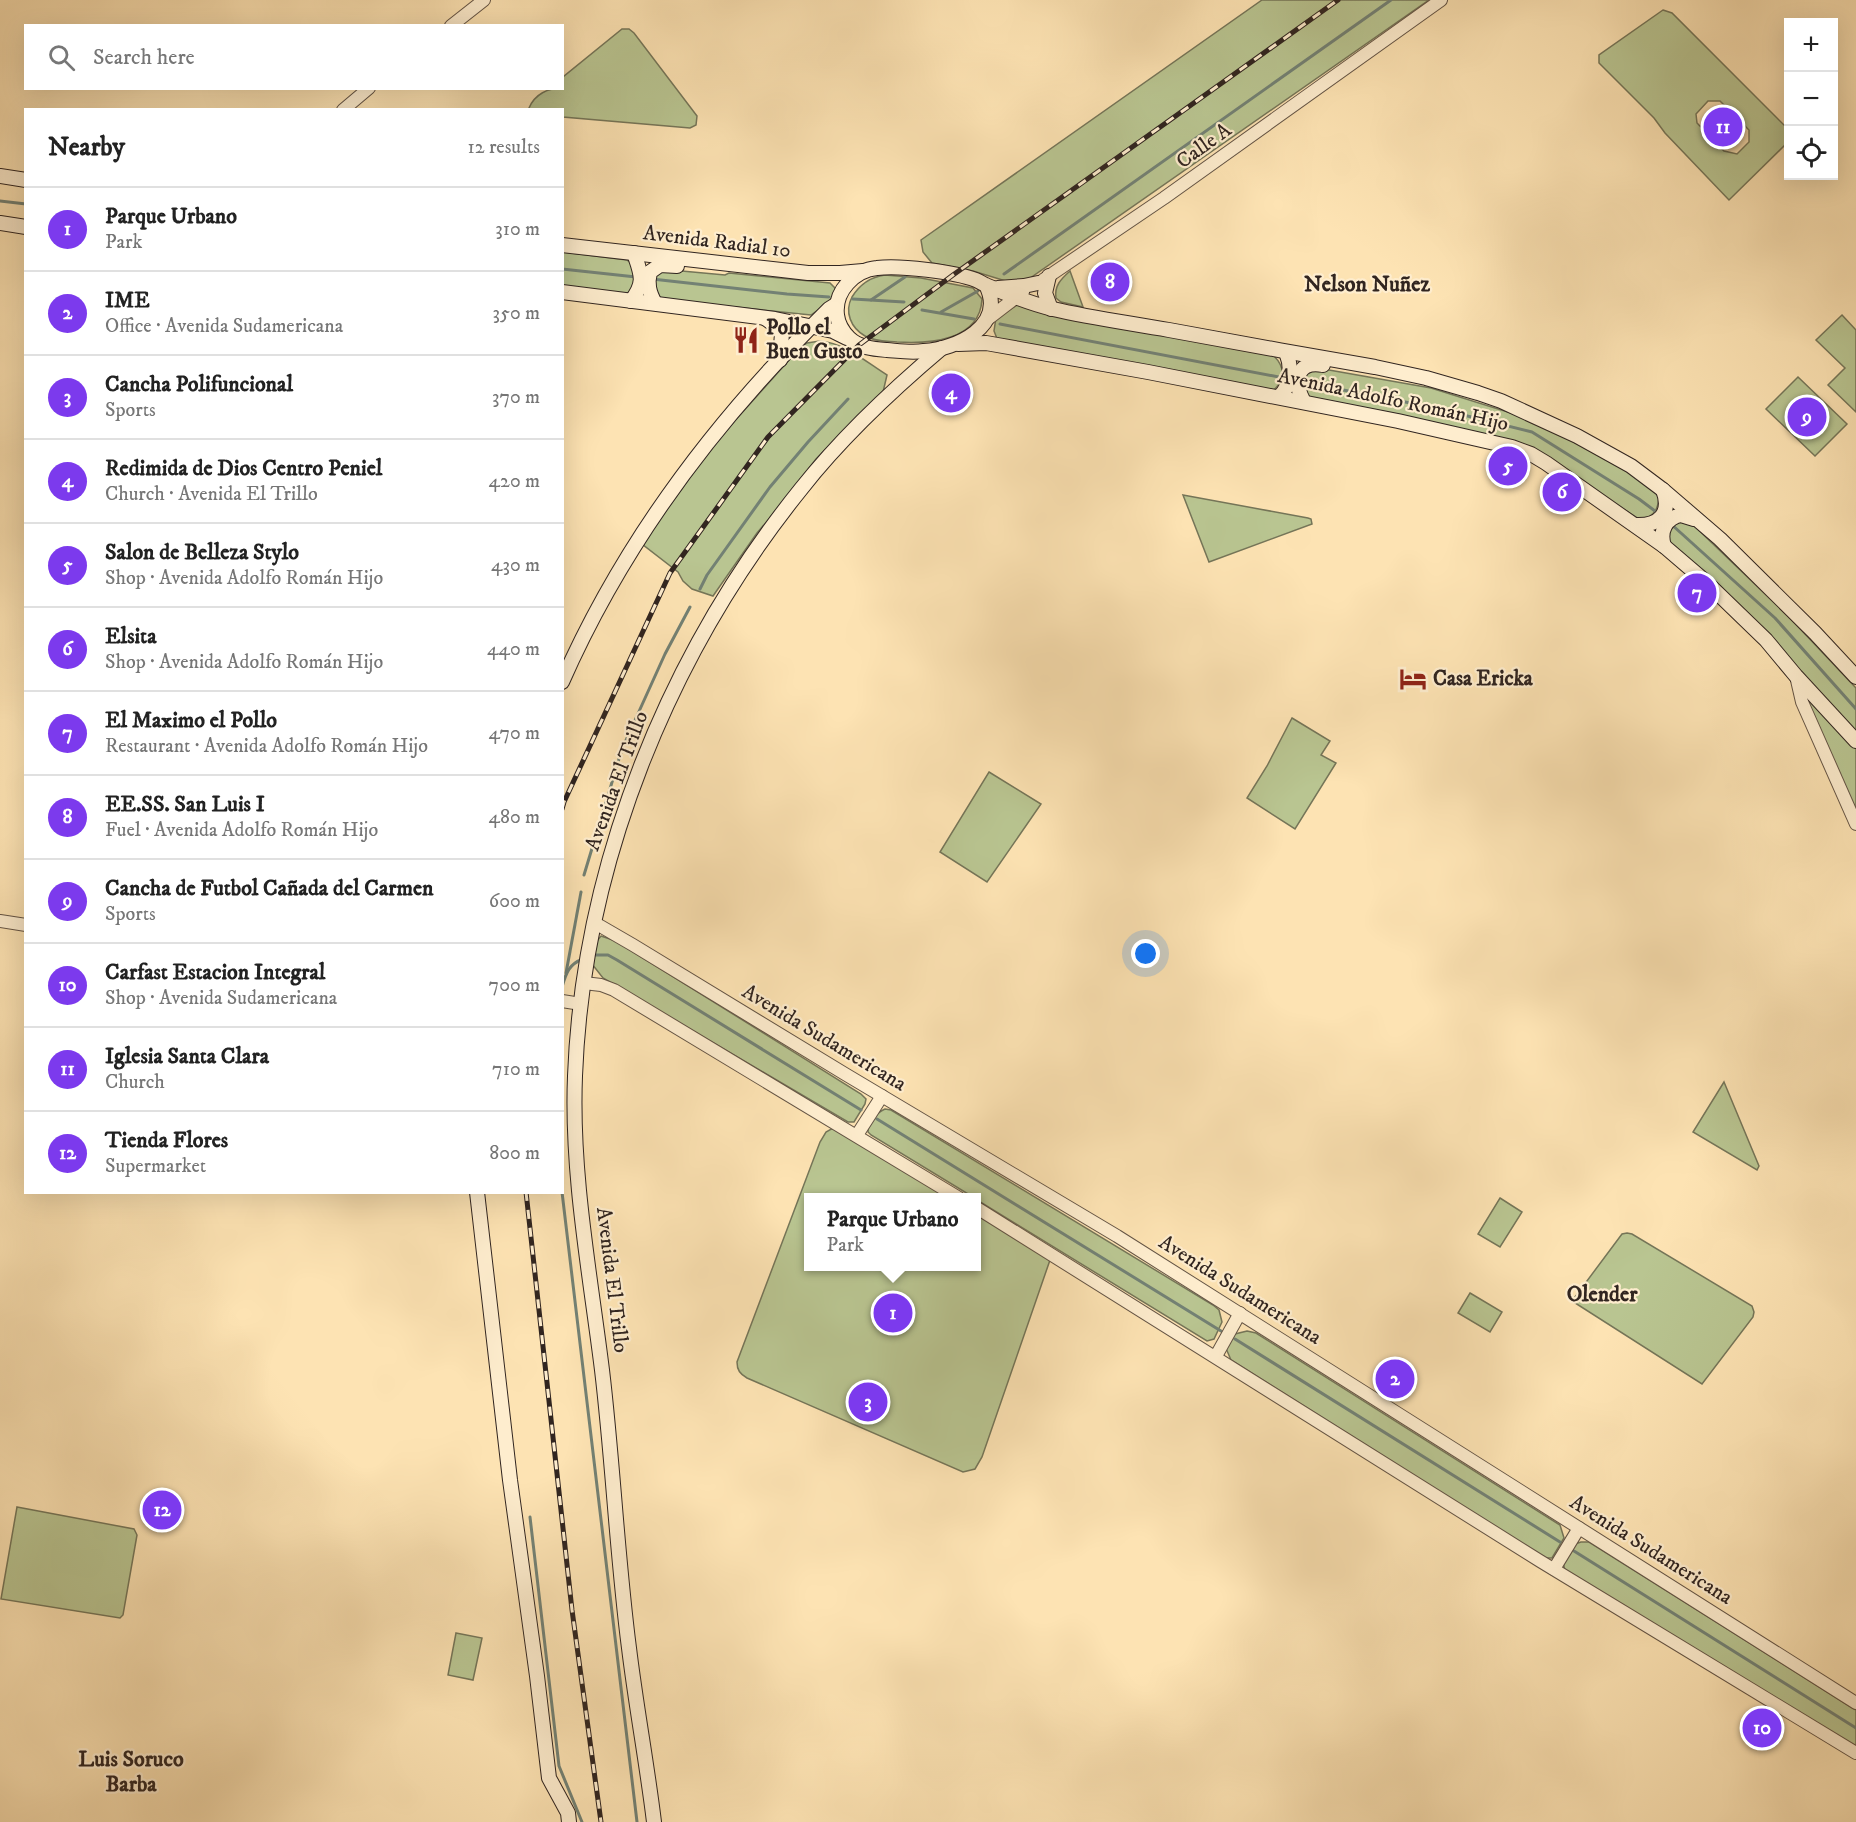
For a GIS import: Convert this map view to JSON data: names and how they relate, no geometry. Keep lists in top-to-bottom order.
{
  "streets": {
    "main road": ["Avenida Radial 10", "Avenida Adolfo Román Hijo", "Avenida El Trillo"],
    "street": ["Calle A", "Avenida Sudamericana"]
  },
  "crossings": [
    ["Calle A", "Avenida Adolfo Román Hijo"],
    ["Avenida Radial 10", "Avenida Adolfo Román Hijo"],
    ["Avenida El Trillo", "Avenida Sudamericana"]
  ],
  "districts": ["Nelson Nuñez", "Olender", "Luis Soruco Barba"],
  "places": {
    "restaurant": ["Pollo el Buen Gusto"],
    "hotel": ["Casa Ericka"]
  },
  "page": {
    "map_buttons": ["+", "−"],
    "search": "Search here",
    "pins": [
      "11",
      "8",
      "4",
      "9",
      "5",
      "6",
      "7",
      "1",
      "2",
      "3",
      "12",
      "10"
    ],
    "heading": ["Nearby", "12 results"],
    "list": [
      {
        "mark": "1",
        "name": "Parque Urbano",
        "note": "Park",
        "value": "310 m"
      },
      {
        "mark": "2",
        "name": "IME",
        "note": "Office · Avenida Sudamericana",
        "value": "350 m"
      },
      {
        "mark": "3",
        "name": "Cancha Polifuncional",
        "note": "Sports",
        "value": "370 m"
      },
      {
        "mark": "4",
        "name": "Redimida de Dios Centro Peniel",
        "note": "Church · Avenida El Trillo",
        "value": "420 m"
      },
      {
        "mark": "5",
        "name": "Salon de Belleza Stylo",
        "note": "Shop · Avenida Adolfo Román Hijo",
        "value": "430 m"
      },
      {
        "mark": "6",
        "name": "Elsita",
        "note": "Shop · Avenida Adolfo Román Hijo",
        "value": "440 m"
      },
      {
        "mark": "7",
        "name": "El Maximo el Pollo",
        "note": "Restaurant · Avenida Adolfo Román Hijo",
        "value": "470 m"
      },
      {
        "mark": "8",
        "name": "EE.SS. San Luis I",
        "note": "Fuel · Avenida Adolfo Román Hijo",
        "value": "480 m"
      },
      {
        "mark": "9",
        "name": "Cancha de Futbol Cañada del Carmen",
        "note": "Sports",
        "value": "600 m"
      },
      {
        "mark": "10",
        "name": "Carfast Estacion Integral",
        "note": "Shop · Avenida Sudamericana",
        "value": "700 m"
      },
      {
        "mark": "11",
        "name": "Iglesia Santa Clara",
        "note": "Church",
        "value": "710 m"
      },
      {
        "mark": "12",
        "name": "Tienda Flores",
        "note": "Supermarket",
        "value": "800 m"
      }
    ],
    "popup": ["Parque Urbano", "Park"]
  }
}
